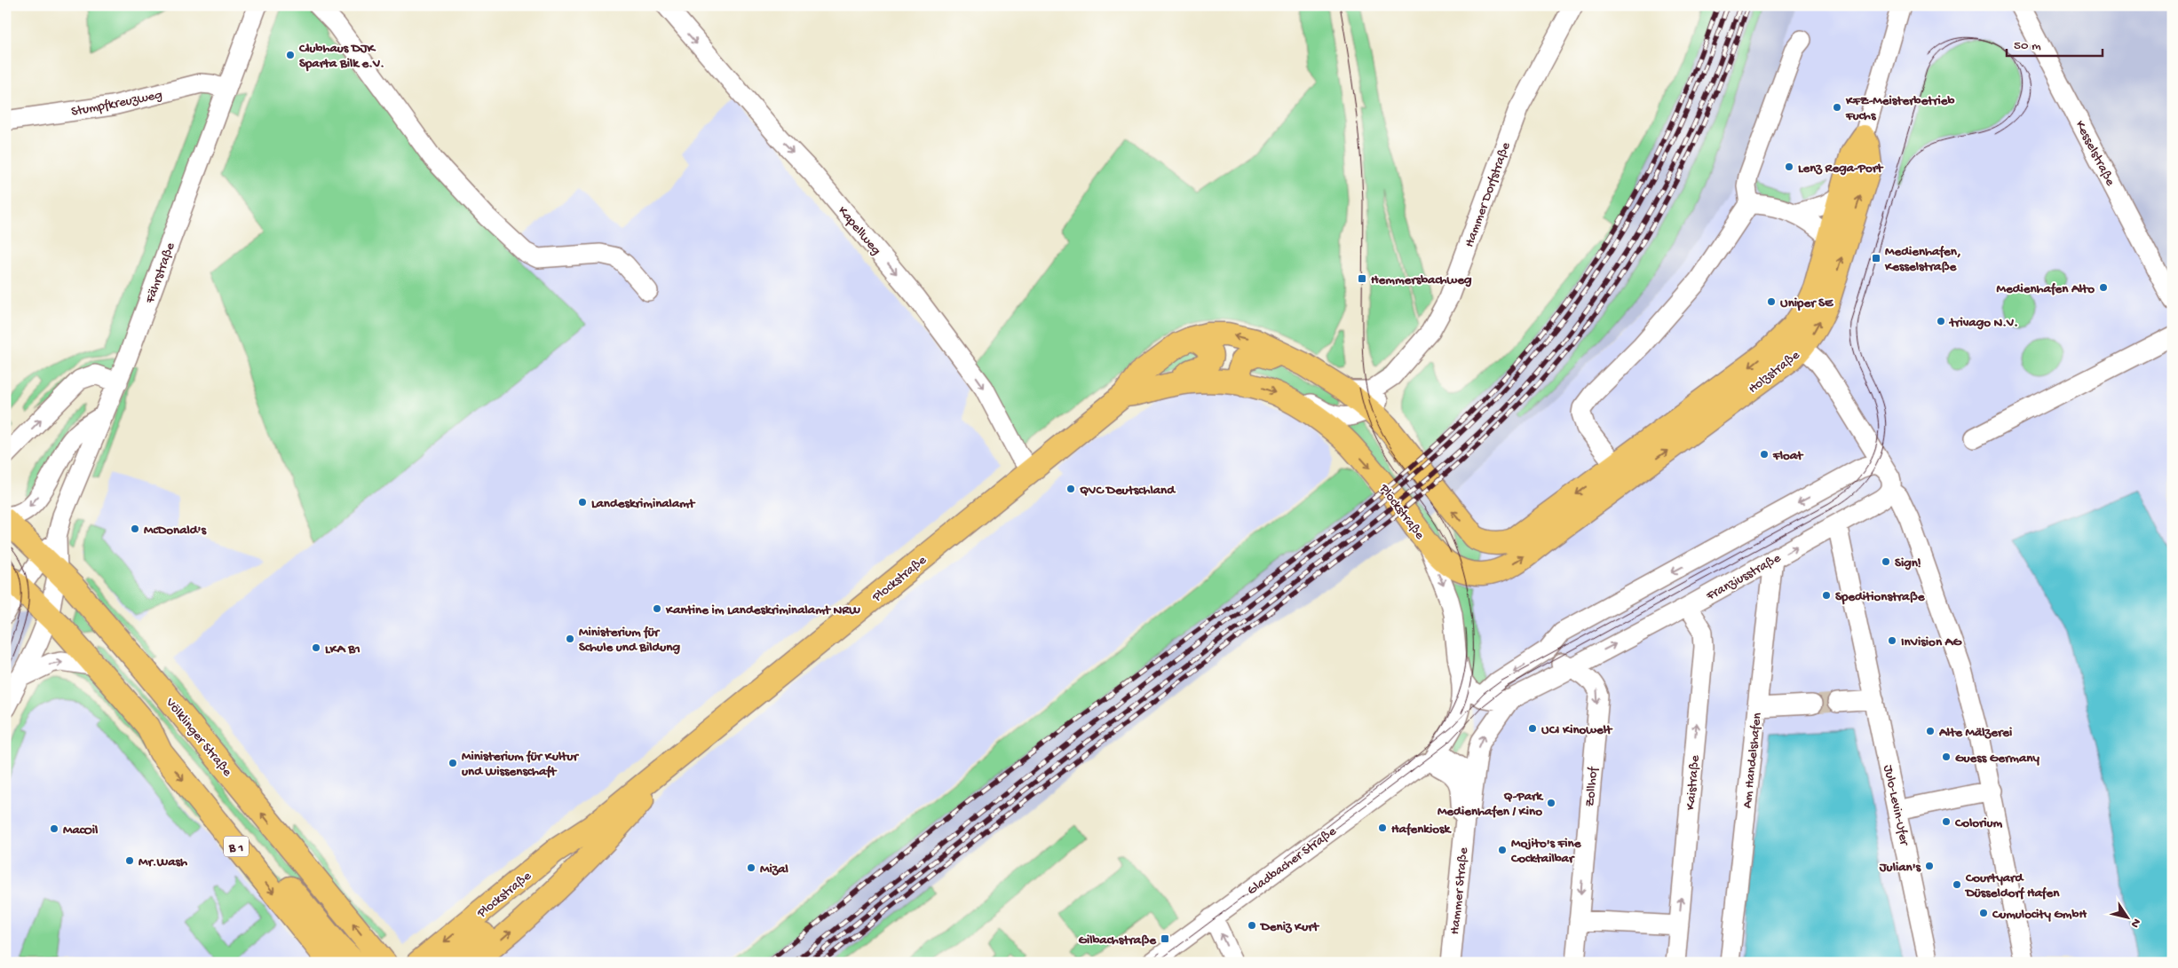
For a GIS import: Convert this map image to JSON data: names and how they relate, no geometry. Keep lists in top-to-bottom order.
{
  "streets": {
    "main road": [
      "Holzstraße",
      "Plockstraße",
      "Völklinger Straße",
      "B 1"
    ],
    "street": [
      "Stumpfkreuzweg",
      "Kesselstraße",
      "Hammer Dorfstraße",
      "Kapellweg",
      "Fährstraße",
      "Franziusstraße",
      "Am Handelshafen",
      "Kaistraße",
      "Zollhof",
      "Julo-Levin-Ufer",
      "Gladbacher Straße",
      "Hammer Straße"
    ]
  },
  "crossings": [
    ["Stumpfkreuzweg", "Fährstraße"],
    ["Hammer Dorfstraße", "Plockstraße"],
    ["Kapellweg", "Plockstraße"],
    ["Fährstraße", "Völklinger Straße"],
    ["Fährstraße", "B 1"],
    ["Holzstraße", "Plockstraße"],
    ["Franziusstraße", "Am Handelshafen"],
    ["Franziusstraße", "Kaistraße"],
    ["Franziusstraße", "Zollhof"],
    ["Franziusstraße", "Julo-Levin-Ufer"],
    ["Franziusstraße", "Hammer Straße"],
    ["Gladbacher Straße", "Hammer Straße"]
  ],
  "one_way": ["Kapellweg", "Kaistraße", "Zollhof"],
  "places": {
    "other": [
      "Clubhaus DJK Sparta Bilk e.V.",
      "KFZ-Meisterbetrieb Fuchs",
      "Lenz Rega-Port",
      "Medienhafen Alto",
      "Uniper SE",
      "trivago N.V.",
      "Float",
      "QVC Deutschland",
      "Landeskriminalamt",
      "McDonald's",
      "Sign!",
      "Speditionstraße",
      "Kantine im Landeskriminalamt NRW",
      "Ministerium für Schule und Bildung",
      "InVision AG",
      "LKA B1",
      "UCI Kinowelt",
      "Alte Mälzerei",
      "Guess Germany",
      "Ministerium für Kultur und Wissenschaft",
      "Q-Park Medienhafen / Kino",
      "Colorium",
      "Hafenkiosk",
      "MacOil",
      "Mojito's Fine Cocktailbar",
      "Mr.Wash",
      "Julian's",
      "Mizal",
      "Courtyard Düsseldorf Hafen",
      "Cumulocity GmbH",
      "Deniz Kurt"
    ],
    "transit": ["Medienhafen, Kesselstraße", "Hemmersbachweg", "Gilbachstraße"]
  },
  "scale_bar": "50 m",
  "north": "bottom right"
}
